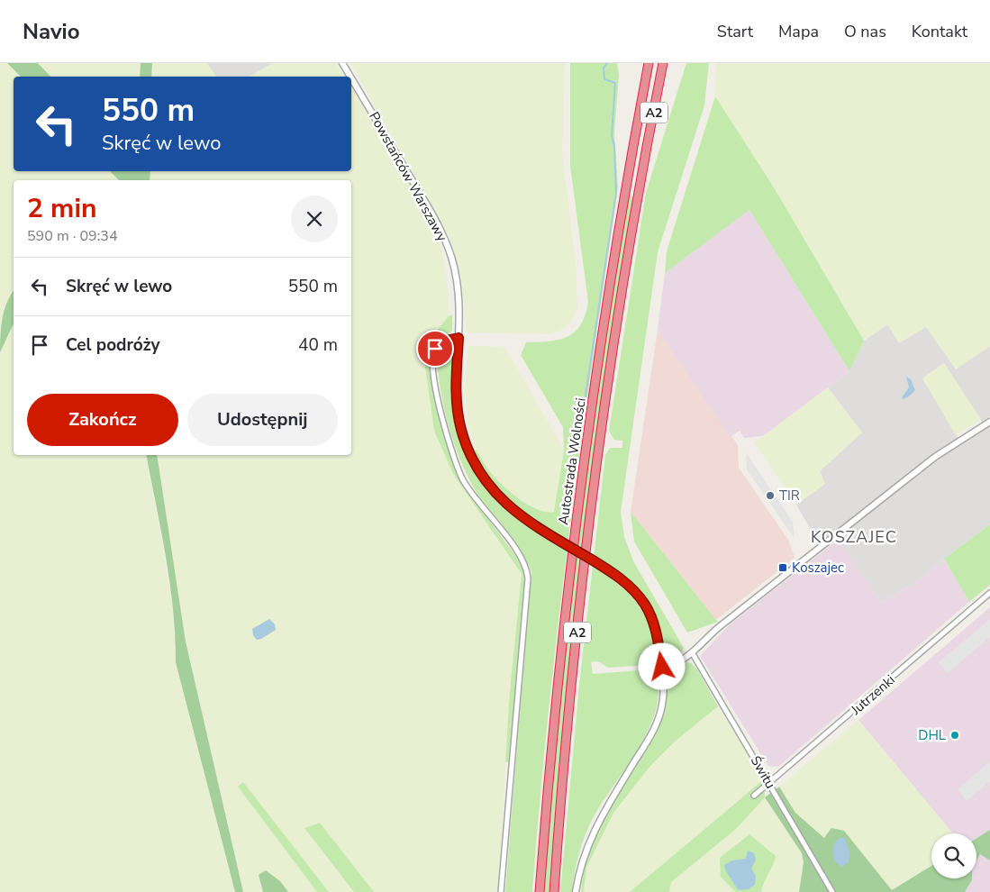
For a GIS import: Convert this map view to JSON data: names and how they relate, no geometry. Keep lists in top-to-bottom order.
{
  "streets": {
    "highway": ["A2", "Autostrada Wolności"],
    "street": ["Powstańców Warszawy", "Jutrzenki", "Świtu"]
  },
  "crossings": [
    ["Jutrzenki", "Świtu"]
  ],
  "districts": ["KOSZAJEC"],
  "places": {
    "other": ["TIR", "DHL"],
    "transit": ["Koszajec"]
  },
  "page": {
    "header": "Navio",
    "nav": [
      "Start",
      "Mapa",
      "O nas",
      "Kontakt"
    ],
    "turn": ["550 m", "Skręć w lewo"],
    "heading": ["2 min", "590 m · 09:34"],
    "list": [
      {
        "name": "Skręć w lewo",
        "value": "550 m"
      },
      {
        "name": "Cel podróży",
        "value": "40 m"
      }
    ],
    "buttons": ["Zakończ", "Udostępnij"]
  }
}
